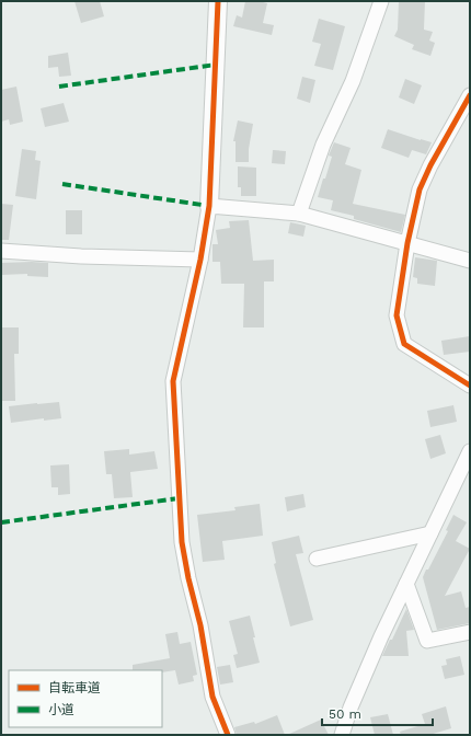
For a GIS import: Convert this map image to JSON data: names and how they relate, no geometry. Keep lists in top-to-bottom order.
{
  "legend": ["自転車道", "小道"],
  "scale_bar": "50 m"
}
